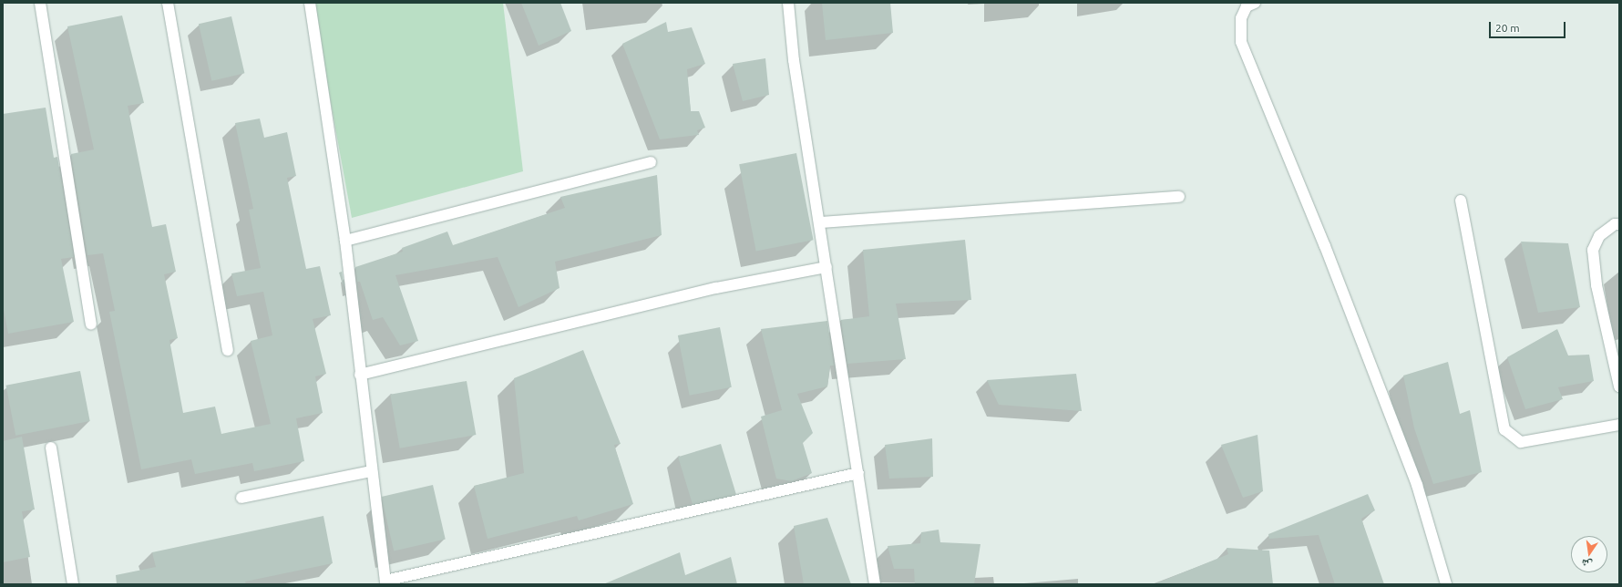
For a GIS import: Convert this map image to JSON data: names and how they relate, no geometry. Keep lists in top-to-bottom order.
{
  "scale_bar": "20 m",
  "north": "bottom"
}
